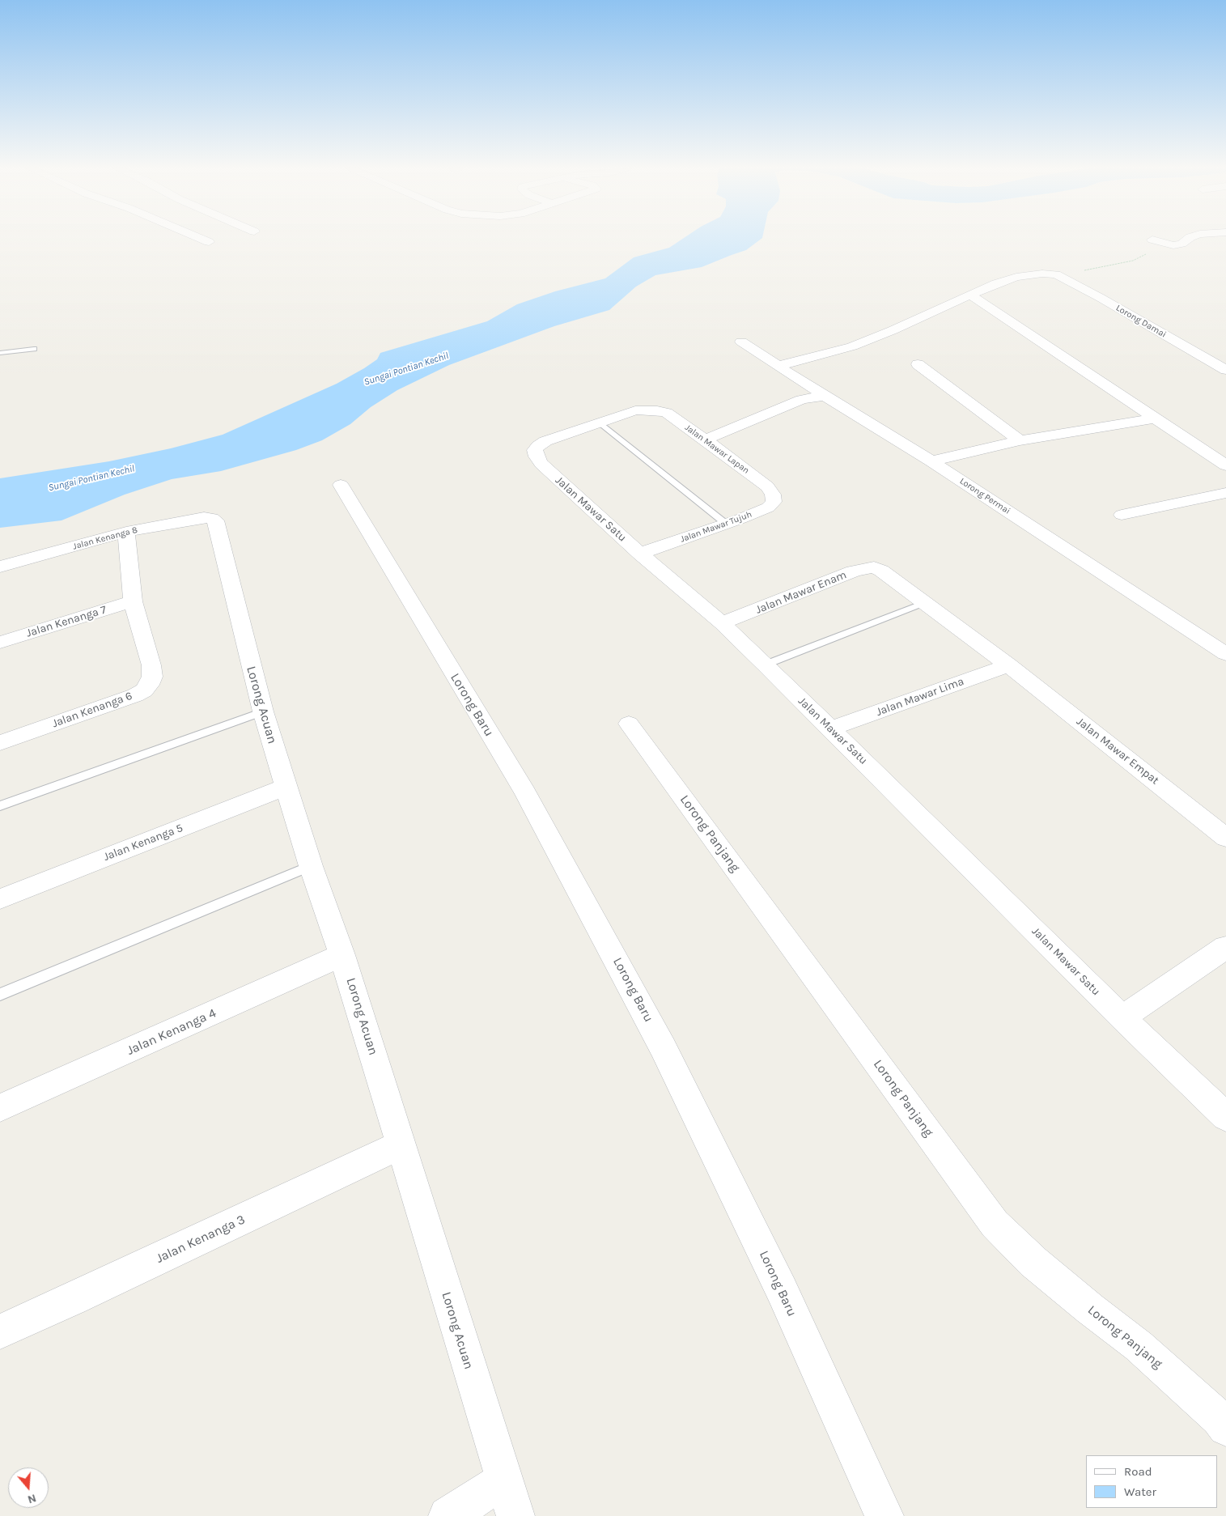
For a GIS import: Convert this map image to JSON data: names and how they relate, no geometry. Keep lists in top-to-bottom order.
{
  "streets": {
    "street": [
      "Lorong Damai",
      "Jalan Mawar Lapan",
      "Lorong Permai",
      "Jalan Mawar Satu",
      "Jalan Mawar Tujuh",
      "Jalan Kenanga 8",
      "Jalan Mawar Enam",
      "Jalan Kenanga 7",
      "Jalan Mawar Lima",
      "Lorong Acuan",
      "Lorong Baru",
      "Jalan Kenanga 6",
      "Jalan Mawar Empat",
      "Lorong Panjang",
      "Jalan Kenanga 5",
      "Jalan Kenanga 4",
      "Jalan Kenanga 3"
    ]
  },
  "crossings": [
    ["Jalan Mawar Lapan", "Jalan Mawar Satu"],
    ["Jalan Mawar Lapan", "Jalan Mawar Tujuh"],
    ["Jalan Mawar Satu", "Jalan Mawar Tujuh"],
    ["Jalan Mawar Satu", "Jalan Mawar Enam"],
    ["Jalan Mawar Satu", "Jalan Mawar Lima"],
    ["Jalan Kenanga 8", "Lorong Acuan"],
    ["Jalan Kenanga 8", "Jalan Kenanga 6"],
    ["Jalan Mawar Enam", "Jalan Mawar Empat"],
    ["Jalan Kenanga 7", "Jalan Kenanga 6"],
    ["Jalan Mawar Lima", "Jalan Mawar Empat"],
    ["Lorong Acuan", "Jalan Kenanga 5"],
    ["Lorong Acuan", "Jalan Kenanga 4"],
    ["Lorong Acuan", "Jalan Kenanga 3"]
  ],
  "water": ["Sungai Pontian Kechil"],
  "legend": ["Road", "Water"],
  "north": "bottom"
}
